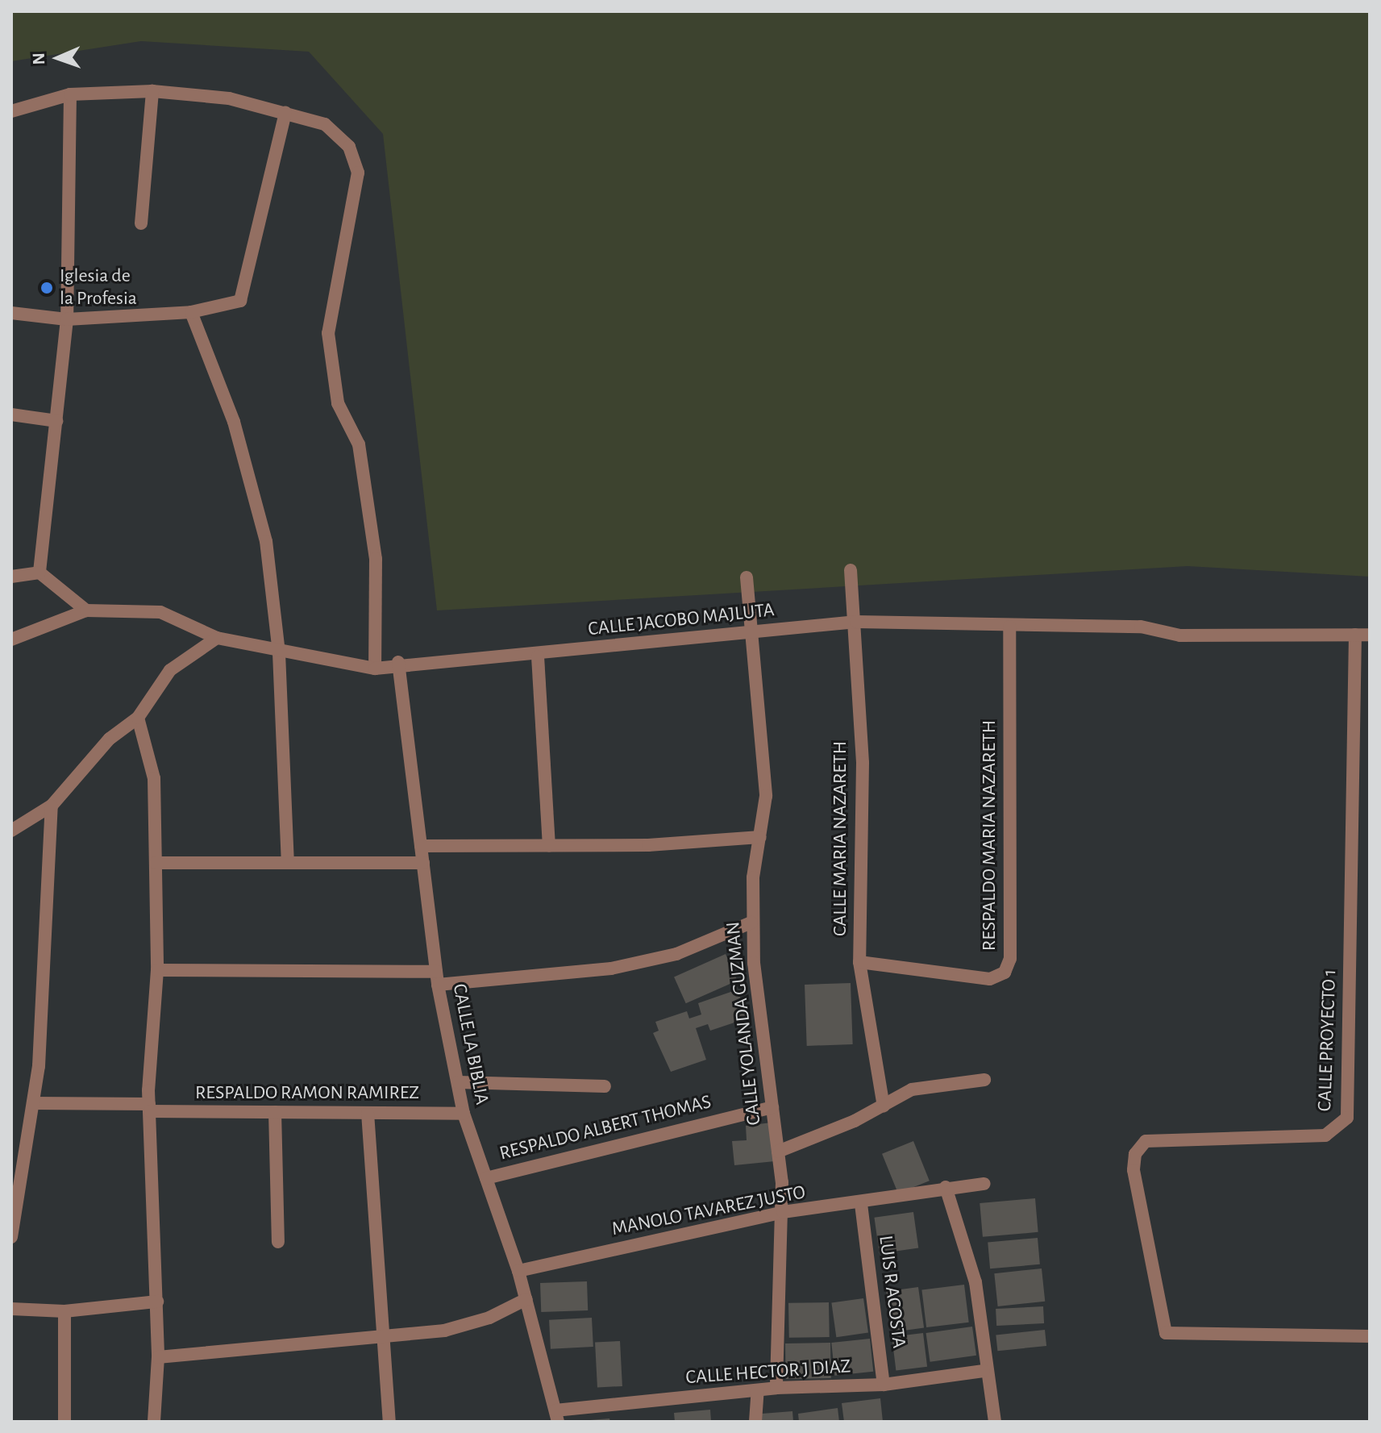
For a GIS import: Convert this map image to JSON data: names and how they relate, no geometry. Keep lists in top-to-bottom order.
{
  "streets": {
    "street": [
      "CALLE JACOBO MAJLUTA",
      "RESPALDO MARIA NAZARETH",
      "CALLE MARIA NAZARETH",
      "CALLE YOLANDA GUZMAN",
      "CALLE PROYECTO 1",
      "CALLE LA BIBLIA",
      "RESPALDO RAMON RAMIREZ",
      "RESPALDO ALBERT THOMAS",
      "MANOLO TAVAREZ JUSTO",
      "LUIS R ACOSTA",
      "CALLE HECTOR J DIAZ"
    ]
  },
  "crossings": [
    ["CALLE JACOBO MAJLUTA", "RESPALDO MARIA NAZARETH"],
    ["CALLE JACOBO MAJLUTA", "CALLE MARIA NAZARETH"],
    ["CALLE JACOBO MAJLUTA", "CALLE YOLANDA GUZMAN"],
    ["CALLE JACOBO MAJLUTA", "CALLE PROYECTO 1"],
    ["CALLE JACOBO MAJLUTA", "CALLE LA BIBLIA"],
    ["RESPALDO MARIA NAZARETH", "CALLE MARIA NAZARETH"],
    ["CALLE YOLANDA GUZMAN", "RESPALDO ALBERT THOMAS"],
    ["CALLE YOLANDA GUZMAN", "MANOLO TAVAREZ JUSTO"],
    ["CALLE YOLANDA GUZMAN", "CALLE HECTOR J DIAZ"],
    ["CALLE LA BIBLIA", "RESPALDO RAMON RAMIREZ"],
    ["CALLE LA BIBLIA", "RESPALDO ALBERT THOMAS"],
    ["CALLE LA BIBLIA", "MANOLO TAVAREZ JUSTO"],
    ["CALLE LA BIBLIA", "CALLE HECTOR J DIAZ"],
    ["MANOLO TAVAREZ JUSTO", "LUIS R ACOSTA"],
    ["LUIS R ACOSTA", "CALLE HECTOR J DIAZ"]
  ],
  "places": ["Iglesia de la Profesia"],
  "north": "left"
}
